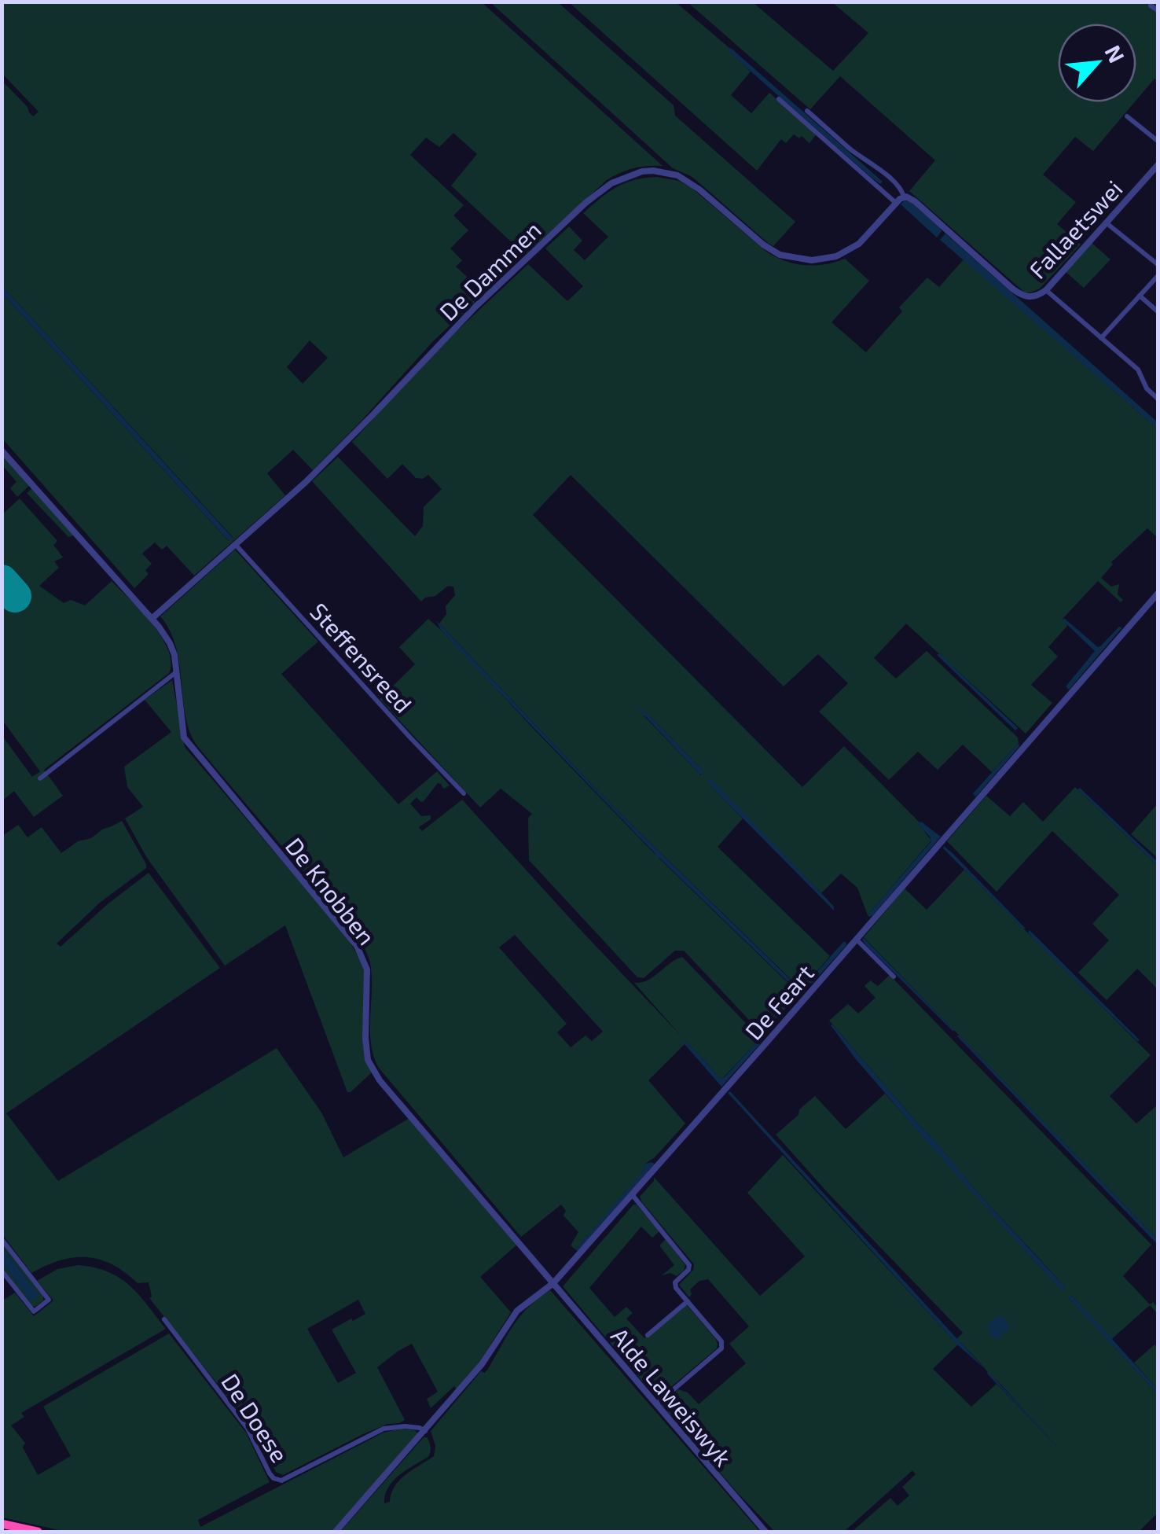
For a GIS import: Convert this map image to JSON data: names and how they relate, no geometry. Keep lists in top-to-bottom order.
{
  "streets": {
    "street": [
      "Fallaetswei",
      "De Dammen",
      "Steffensreed",
      "De Knobben",
      "De Feart",
      "Alde Laweiswyk",
      "De Doese"
    ]
  },
  "crossings": [
    ["De Dammen", "Steffensreed"],
    ["De Dammen", "De Knobben"],
    ["De Knobben", "De Feart"],
    ["De Knobben", "Alde Laweiswyk"],
    ["De Feart", "Alde Laweiswyk"],
    ["De Feart", "De Doese"]
  ],
  "north": "top right"
}
